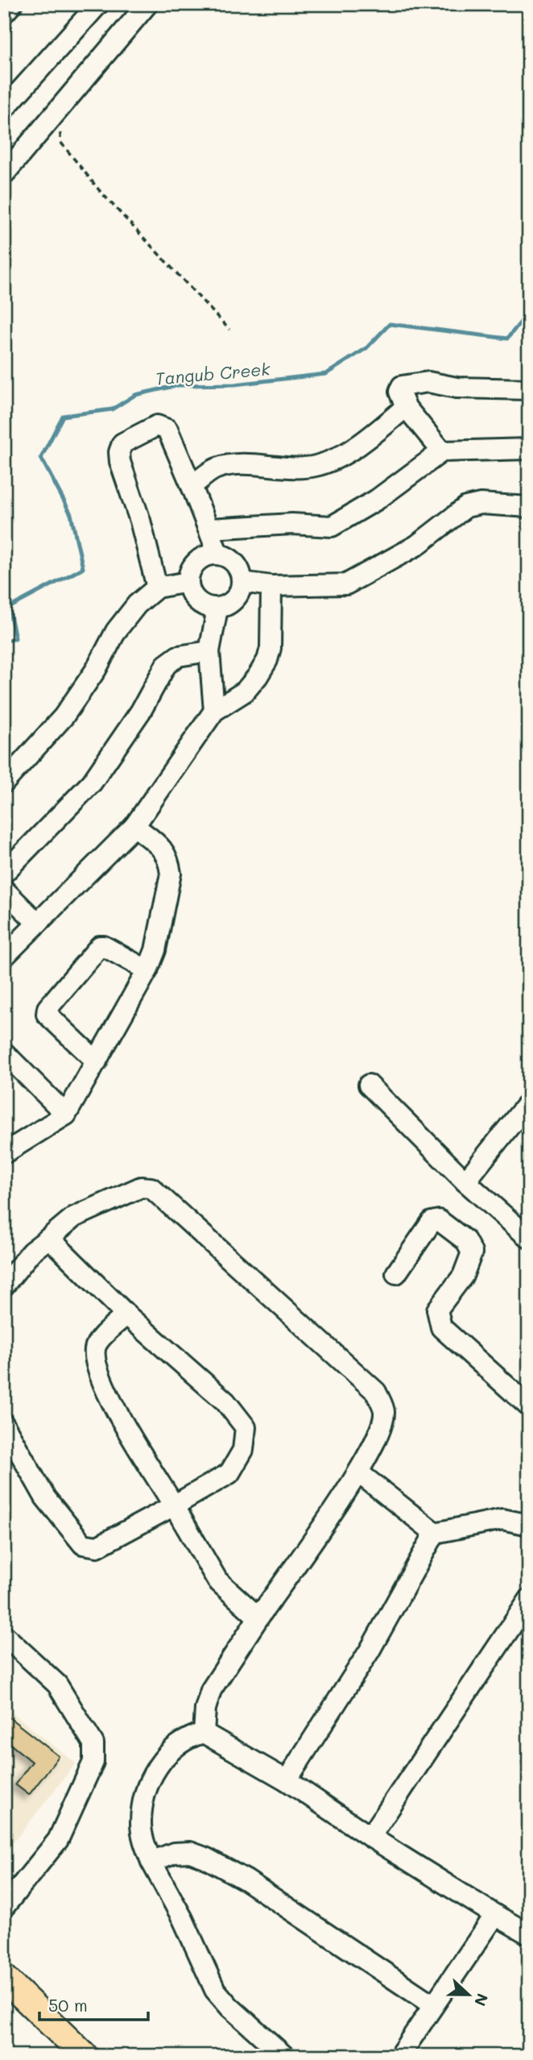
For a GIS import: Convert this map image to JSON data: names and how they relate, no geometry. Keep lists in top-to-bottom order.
{
  "water": ["Tangub Creek"],
  "scale_bar": "50 m",
  "north": "right"
}
